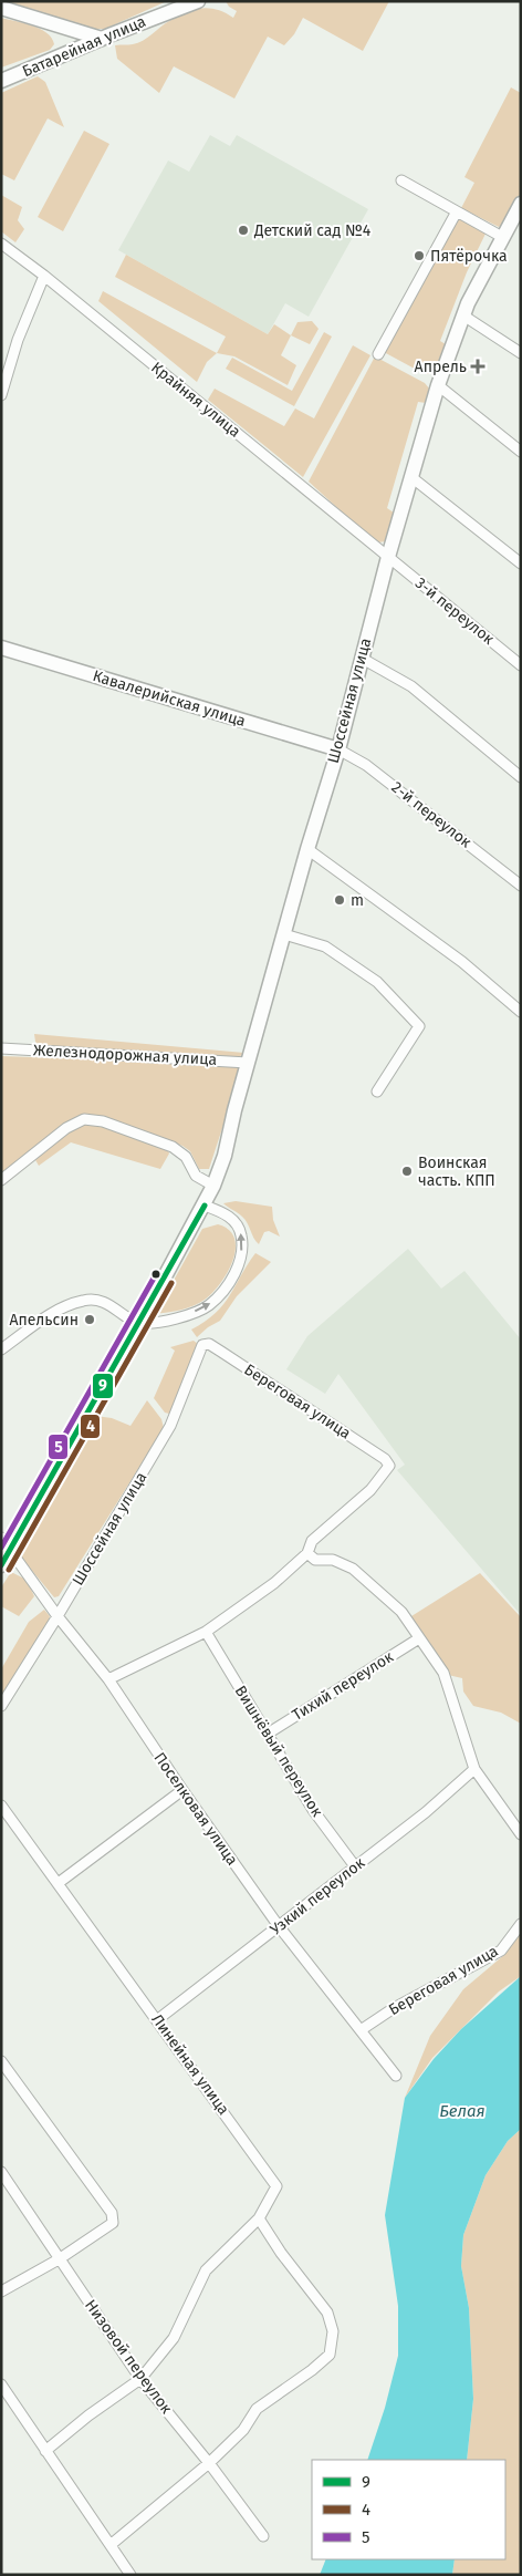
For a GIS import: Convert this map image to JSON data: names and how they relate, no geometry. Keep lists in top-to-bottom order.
{
  "streets": {
    "main road": ["Батарейная улица", "Кавалерийская улица", "Шоссейная улица"],
    "street": [
      "Крайняя улица",
      "3-й переулок",
      "2-й переулок",
      "Железнодорожная улица",
      "Береговая улица",
      "Тихий переулок",
      "Вишнёвый переулок",
      "Поселковая улица",
      "Узкий переулок",
      "Линейная улица",
      "Низовой переулок"
    ]
  },
  "crossings": [
    ["Крайняя улица", "3-й переулок"],
    ["Крайняя улица", "Шоссейная улица"],
    ["3-й переулок", "Шоссейная улица"],
    ["Кавалерийская улица", "Шоссейная улица"],
    ["Кавалерийская улица", "2-й переулок"],
    ["Шоссейная улица", "2-й переулок"],
    ["Шоссейная улица", "Железнодорожная улица"],
    ["Шоссейная улица", "Береговая улица"],
    ["Шоссейная улица", "Поселковая улица"],
    ["Береговая улица", "Поселковая улица"],
    ["Тихий переулок", "Вишнёвый переулок"],
    ["Вишнёвый переулок", "Узкий переулок"],
    ["Поселковая улица", "Узкий переулок"],
    ["Узкий переулок", "Линейная улица"]
  ],
  "water": ["Белая"],
  "places": {
    "other": [
      "Детский сад №4",
      "Пятёрочка",
      "m",
      "Воинская часть. КПП",
      "Апельсин"
    ],
    "health": ["Апрель"]
  },
  "lines": ["transit line 9", "transit line 5", "transit line 4"],
  "legend": ["9", "4", "5"]
}
